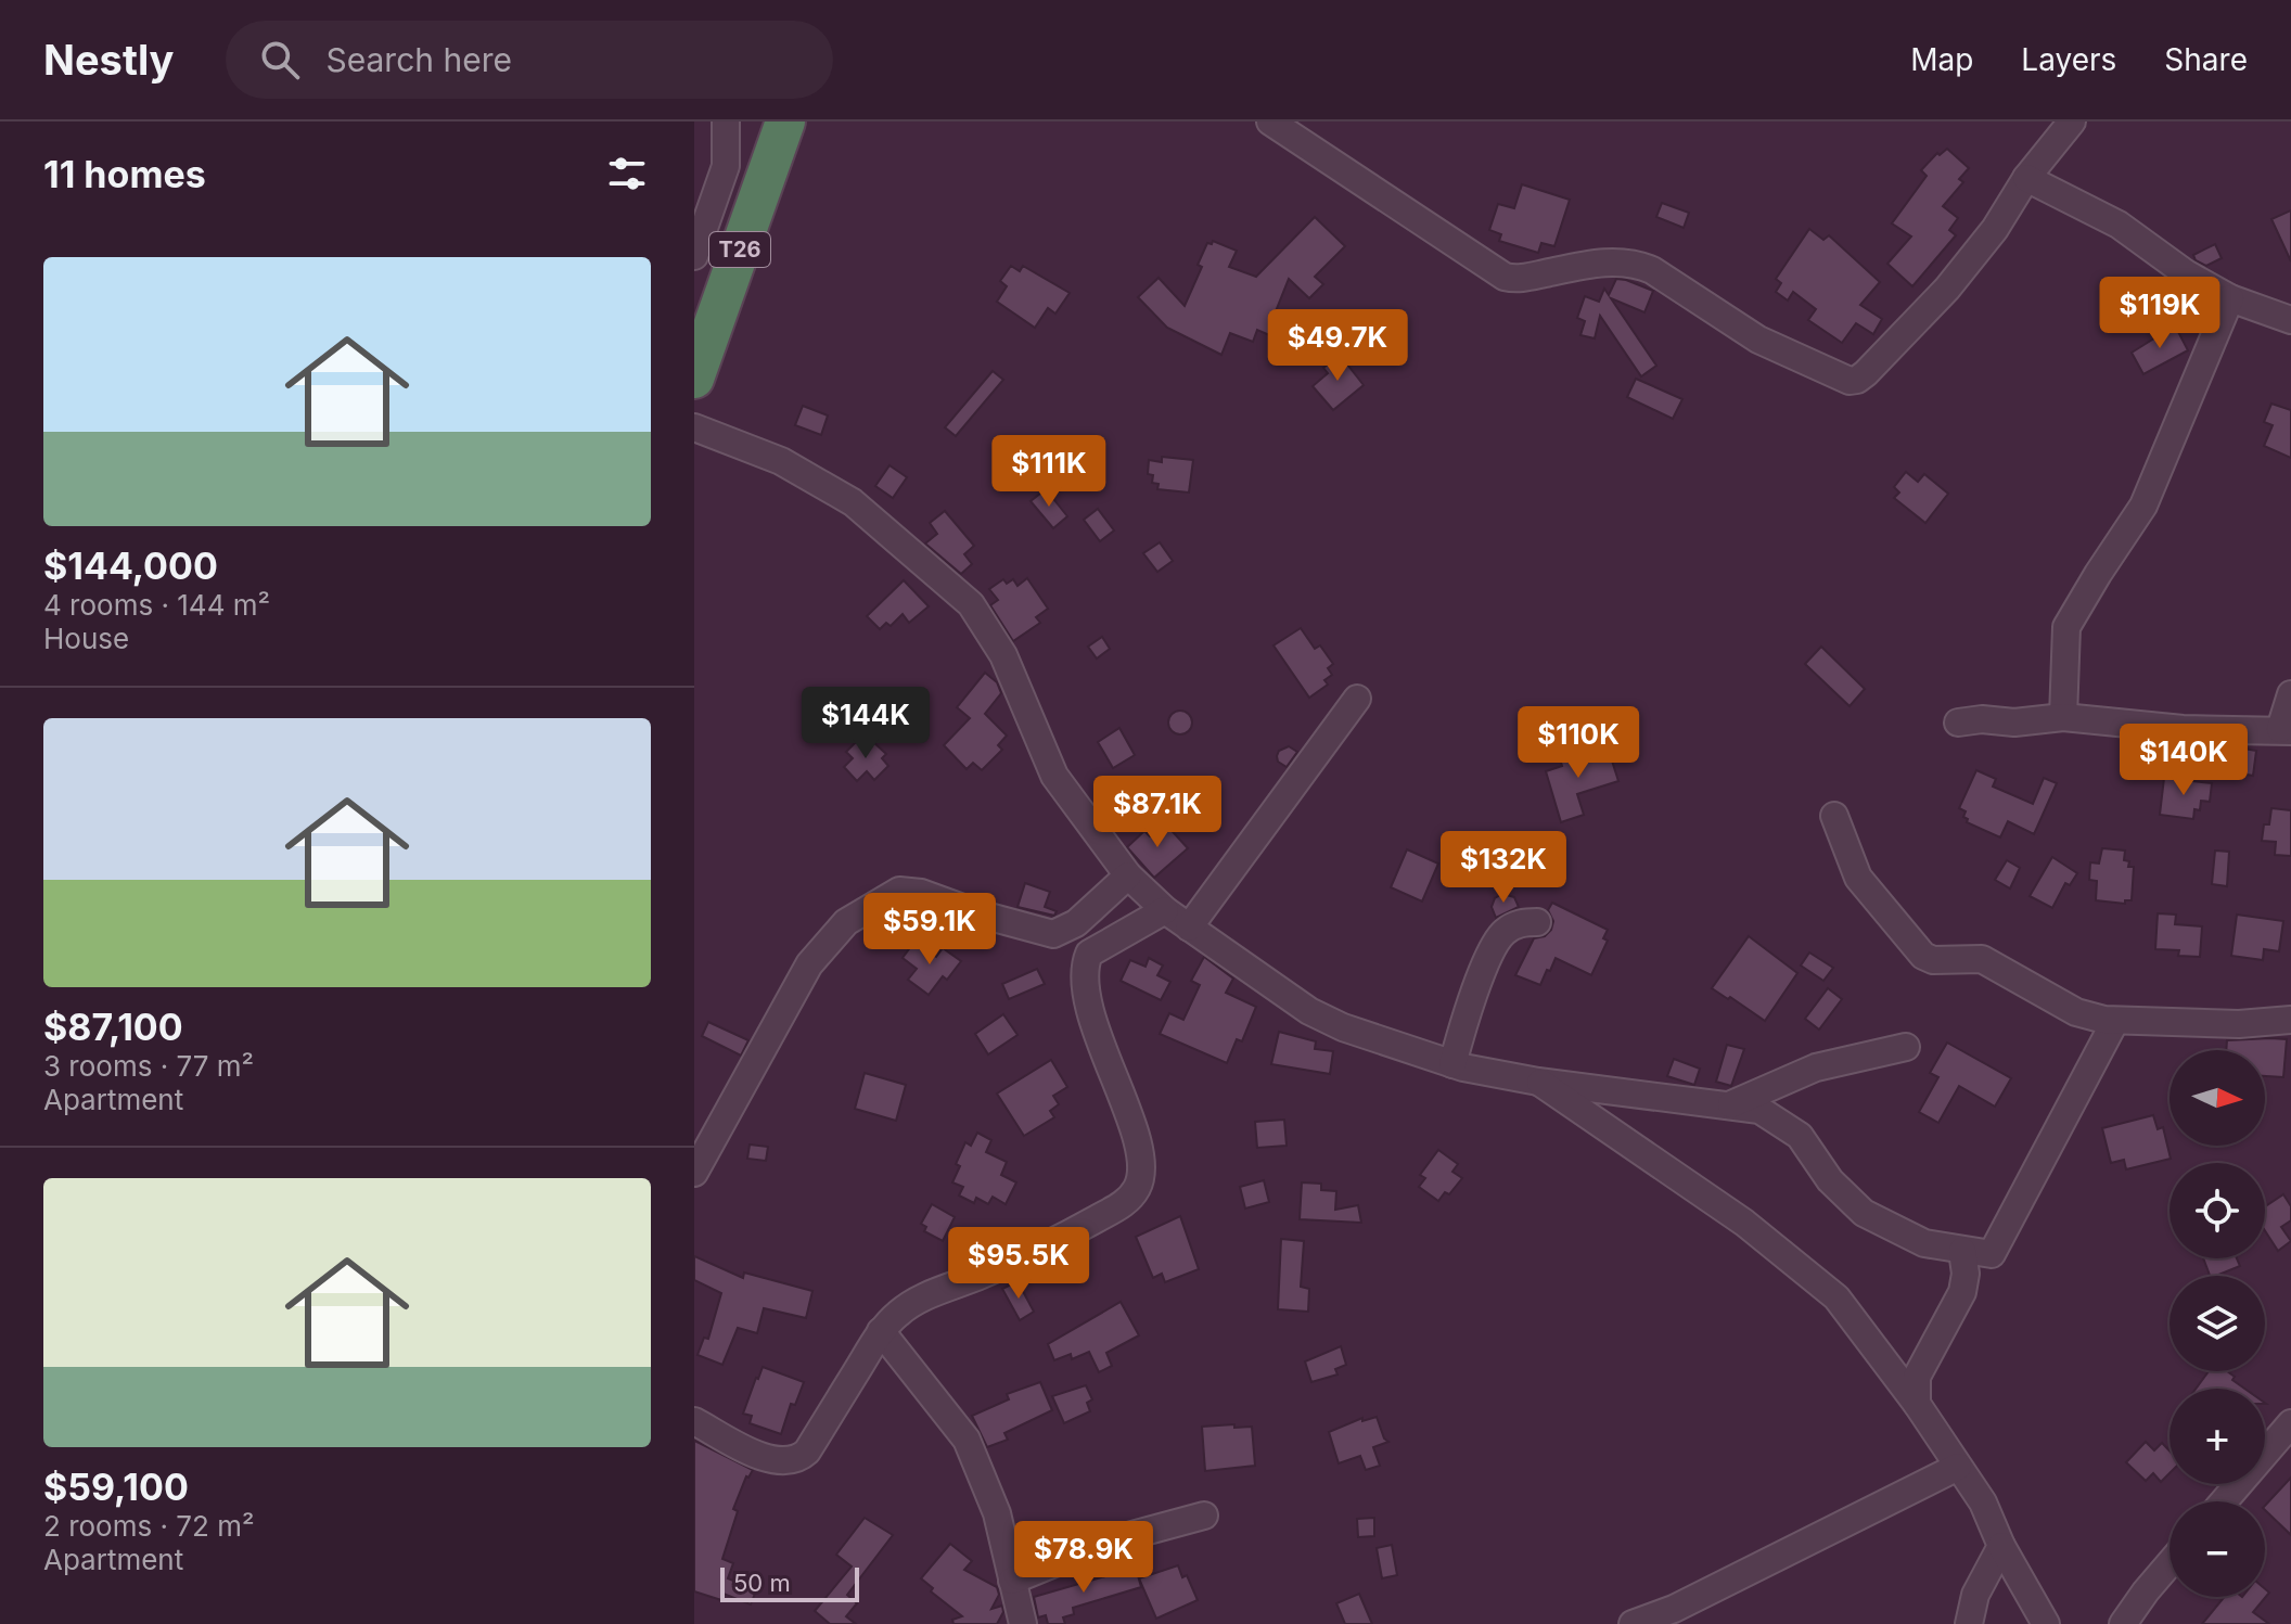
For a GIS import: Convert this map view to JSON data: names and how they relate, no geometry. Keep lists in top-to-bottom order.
{
  "streets": {
    "highway": ["T26"]
  },
  "scale_bar": "50 m",
  "north": "right",
  "page": {
    "header": "Nestly",
    "search": "Search here",
    "nav": ["Map", "Layers", "Share"],
    "heading": "11 homes",
    "list": [
      {
        "name": "$144,000",
        "note": "4 rooms · 144 m² · House"
      },
      {
        "name": "$87,100",
        "note": "3 rooms · 77 m² · Apartment"
      },
      {
        "name": "$59,100",
        "note": "2 rooms · 72 m² · Apartment"
      }
    ],
    "price": [
      "$119K",
      "$49.7K",
      "$111K",
      "$144K",
      "$110K",
      "$140K",
      "$87.1K",
      "$132K",
      "$59.1K",
      "$95.5K",
      "$78.9K"
    ],
    "map_buttons": ["+", "−"],
    "scale": "50 m"
  }
}
